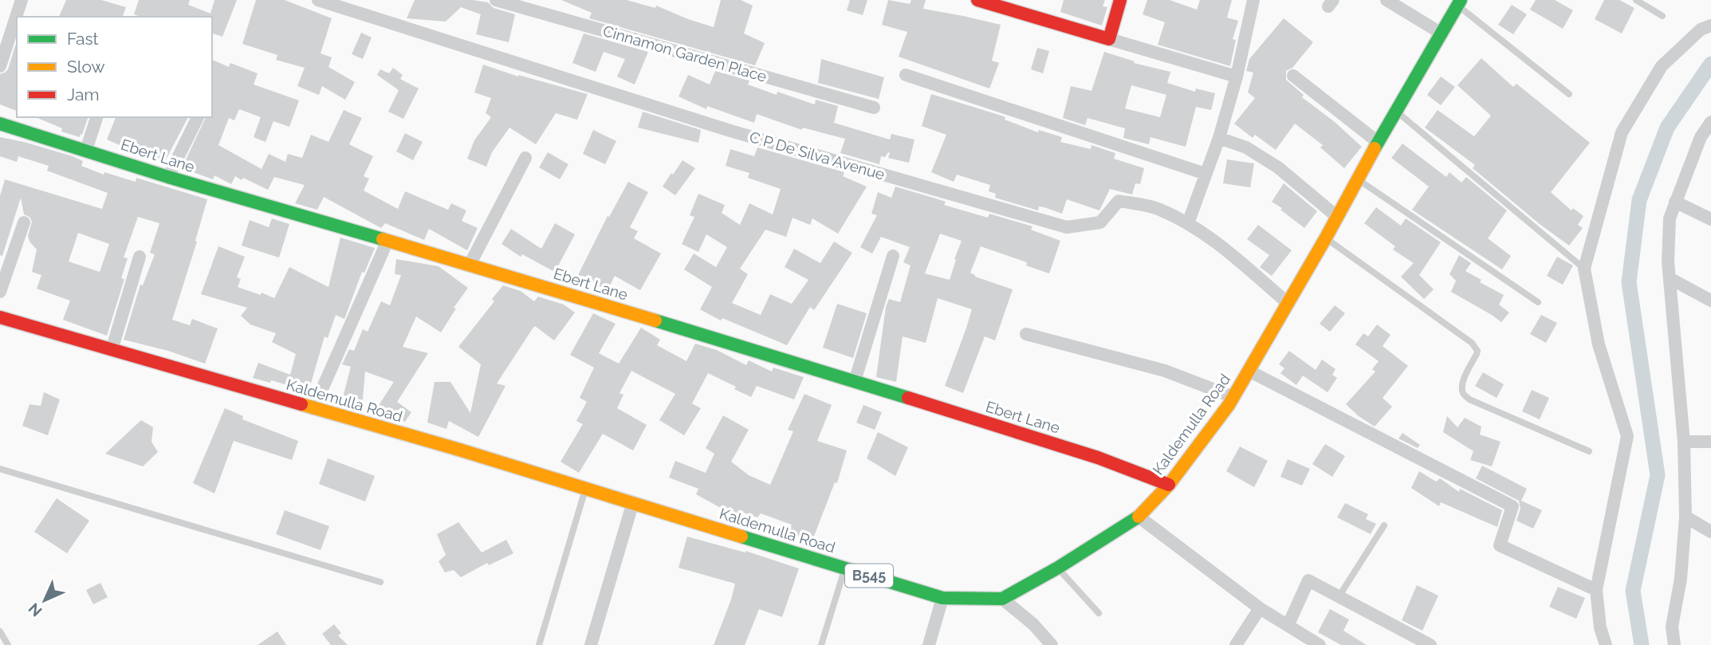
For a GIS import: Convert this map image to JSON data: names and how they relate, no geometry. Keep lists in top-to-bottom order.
{
  "streets": {
    "main road": ["Ebert Lane", "Kaldemulla Road", "B545"],
    "street": ["Cinnamon Garden Place", "C P De Silva Avenue"]
  },
  "crossings": [
    ["Ebert Lane", "Kaldemulla Road"],
    ["C P De Silva Avenue", "Kaldemulla Road"]
  ],
  "legend": ["Fast", "Slow", "Jam"],
  "north": "bottom left"
}
